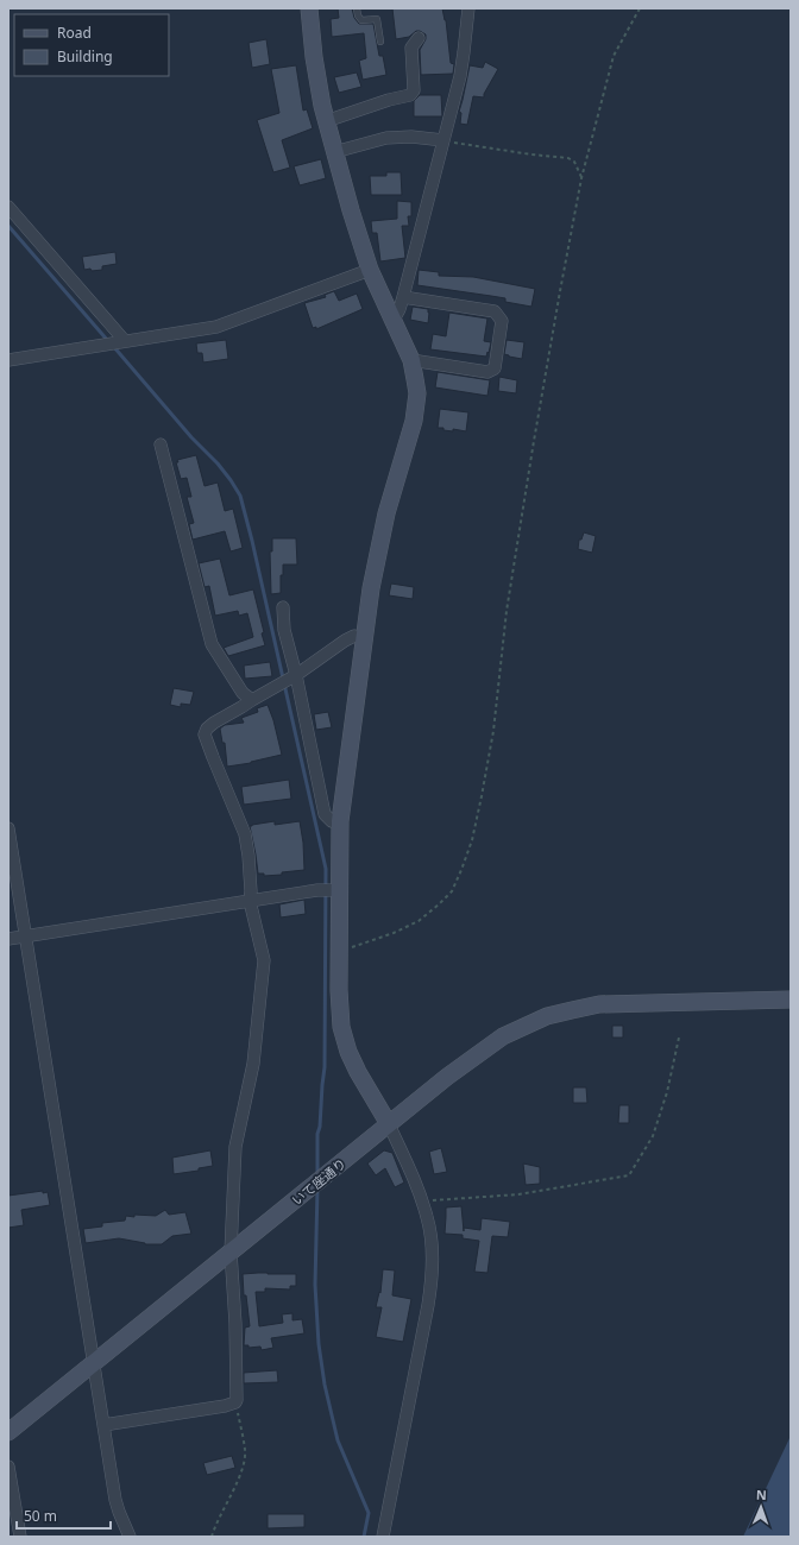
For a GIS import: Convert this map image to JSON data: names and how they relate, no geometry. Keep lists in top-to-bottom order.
{
  "streets": {
    "street": ["いて座通り"]
  },
  "legend": ["Road", "Building"],
  "scale_bar": "50 m",
  "north": "top"
}
